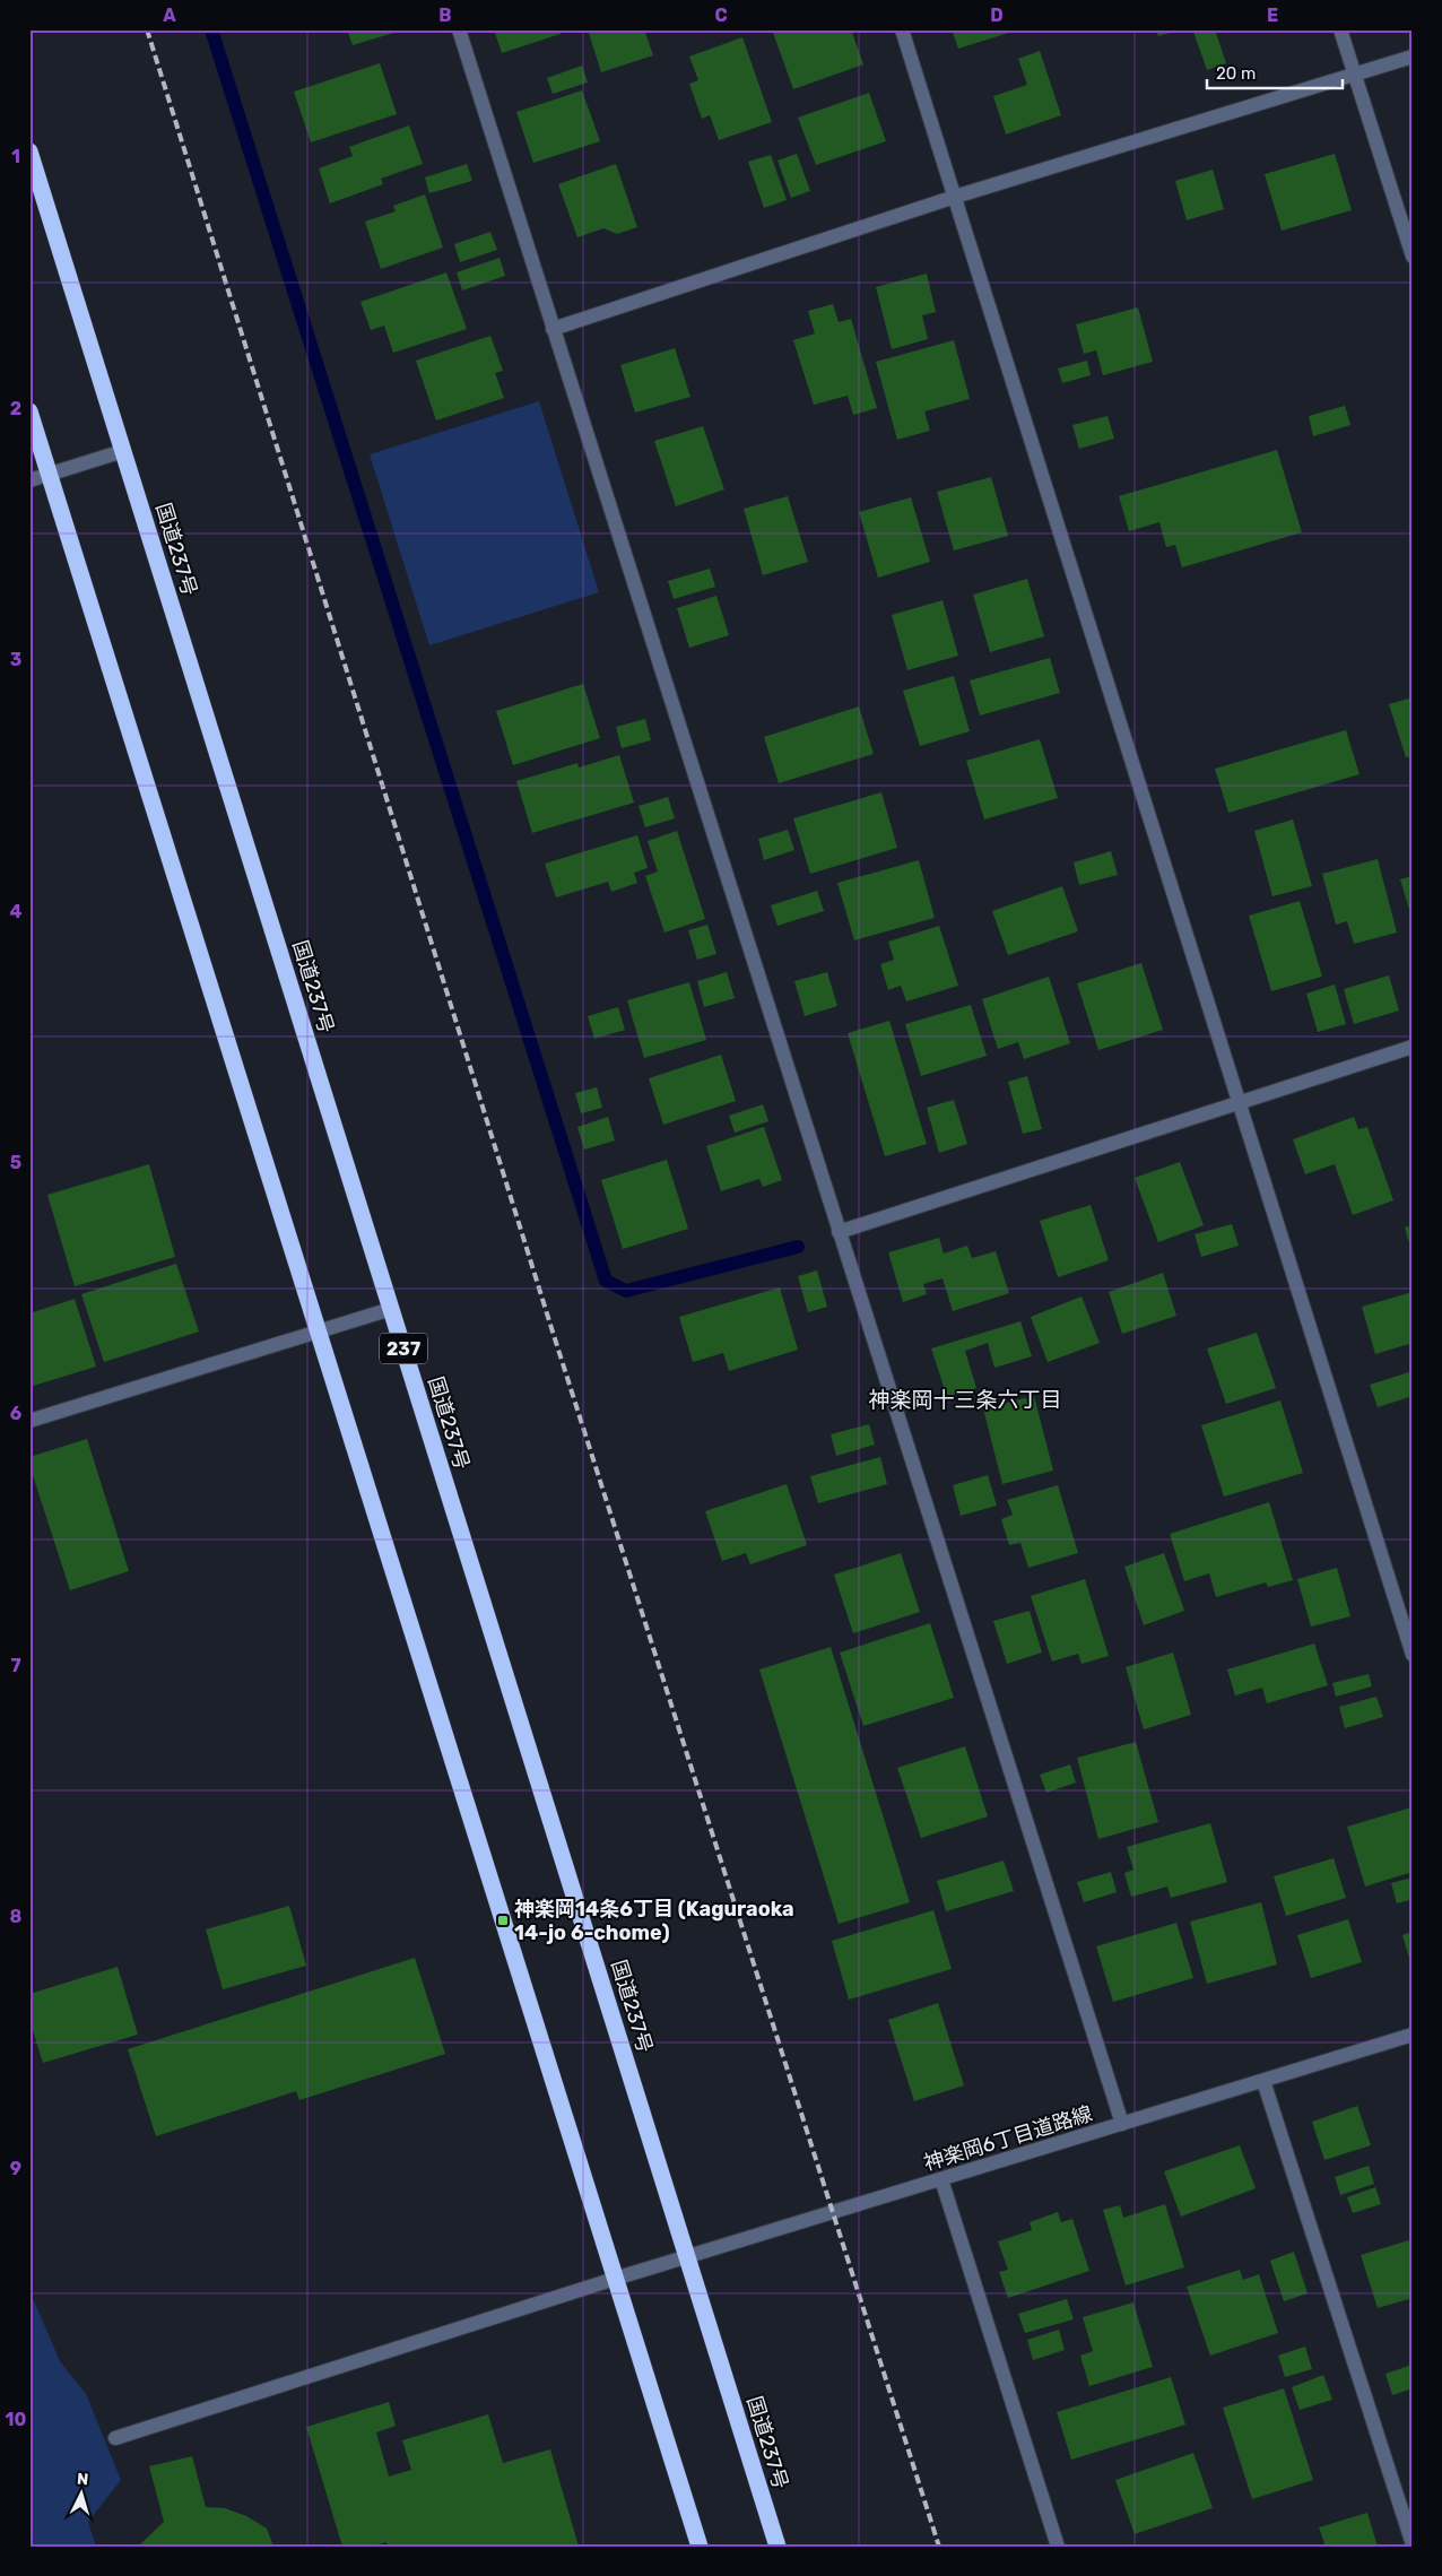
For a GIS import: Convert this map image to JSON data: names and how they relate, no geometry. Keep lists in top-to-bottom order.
{
  "streets": {
    "highway": ["国道237号", "237"],
    "street": ["神楽岡6丁目道路線"]
  },
  "crossings": [
    ["国道237号", "神楽岡6丁目道路線"]
  ],
  "districts": ["神楽岡十三条六丁目"],
  "places": {
    "transit": ["神楽岡14条6丁目 (Kaguraoka 14-jo 6-chome)"]
  },
  "scale_bar": "20 m",
  "north": "top",
  "grid": {
    "columns": [
      "A",
      "B",
      "C",
      "D",
      "E"
    ],
    "rows": [
      "1",
      "2",
      "3",
      "4",
      "5",
      "6",
      "7",
      "8",
      "9",
      "10"
    ]
  }
}
